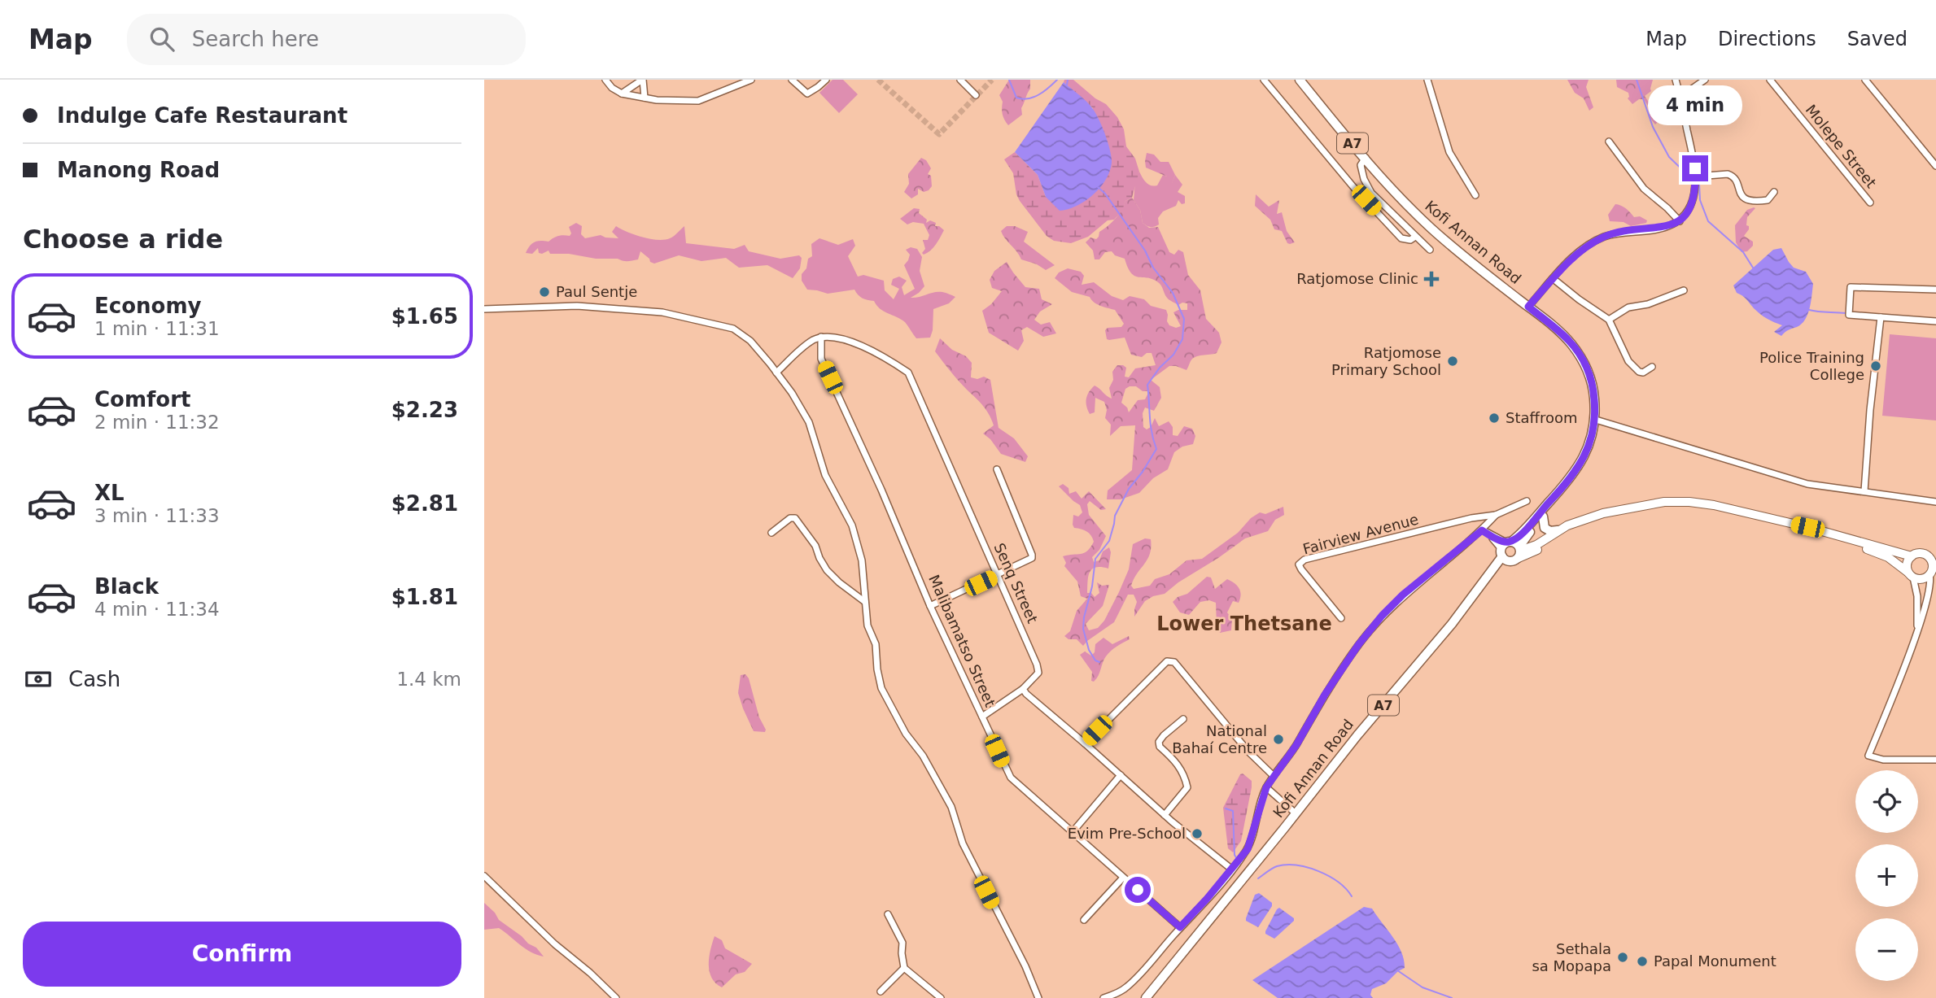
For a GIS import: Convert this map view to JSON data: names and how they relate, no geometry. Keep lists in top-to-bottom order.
{
  "streets": {
    "main road": ["A7", "Kofi Annan Road"],
    "street": [
      "Molepe Street",
      "Fairview Avenue",
      "Senq Street",
      "Malibamatso Street"
    ]
  },
  "crossings": [
    ["Senq Street", "Malibamatso Street"]
  ],
  "districts": ["Lower Thetsane"],
  "places": {
    "health": ["Ratjomose Clinic"],
    "other": [
      "Paul Sentje",
      "Ratjomose Primary School",
      "Police Training College",
      "Staffroom",
      "National Bahaí Centre",
      "Evim Pre-School",
      "Sethala sa Mopapa",
      "Papal Monument"
    ]
  },
  "page": {
    "header": "Map",
    "search": "Search here",
    "nav": ["Map", "Directions", "Saved"],
    "banner": ["Indulge Cafe Restaurant", "Manong Road"],
    "bubble": "4 min",
    "heading": "Choose a ride",
    "list": [
      {
        "name": "Economy",
        "note": "1 min · 11:31",
        "value": "$1.65"
      },
      {
        "name": "Comfort",
        "note": "2 min · 11:32",
        "value": "$2.23"
      },
      {
        "name": "XL",
        "note": "3 min · 11:33",
        "value": "$2.81"
      },
      {
        "name": "Black",
        "note": "4 min · 11:34",
        "value": "$1.81"
      }
    ],
    "pay": ["Cash", "1.4 km"],
    "map_buttons": ["+", "−"],
    "buttons": "Confirm"
  }
}
